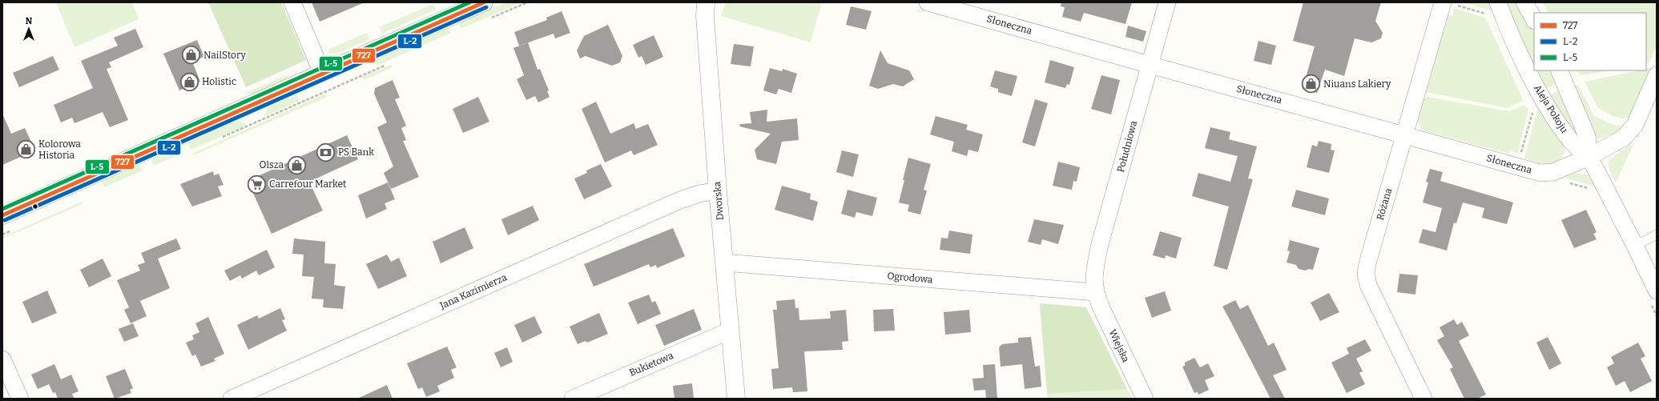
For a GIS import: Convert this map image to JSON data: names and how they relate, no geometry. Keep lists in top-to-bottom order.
{
  "streets": {
    "street": [
      "Słoneczna",
      "Aleja Pokoju",
      "Południowa",
      "Dworska",
      "Różana",
      "Ogrodowa",
      "Jana Kazimierza",
      "Wiejska",
      "Bukietowa"
    ]
  },
  "crossings": [
    ["Słoneczna", "Aleja Pokoju"],
    ["Słoneczna", "Południowa"],
    ["Słoneczna", "Różana"],
    ["Południowa", "Ogrodowa"],
    ["Południowa", "Wiejska"],
    ["Dworska", "Ogrodowa"],
    ["Dworska", "Jana Kazimierza"],
    ["Dworska", "Bukietowa"],
    ["Ogrodowa", "Wiejska"]
  ],
  "places": {
    "shop": [
      "NailStory",
      "Holistic",
      "Niuans Lakiery",
      "Kolorowa Historia",
      "Olsza"
    ],
    "bank": ["PS Bank"],
    "supermarket": ["Carrefour Market"]
  },
  "lines": ["transit line 727", "transit line L-5", "transit line L-2"],
  "legend": ["727", "L-2", "L-5"],
  "north": "top"
}
